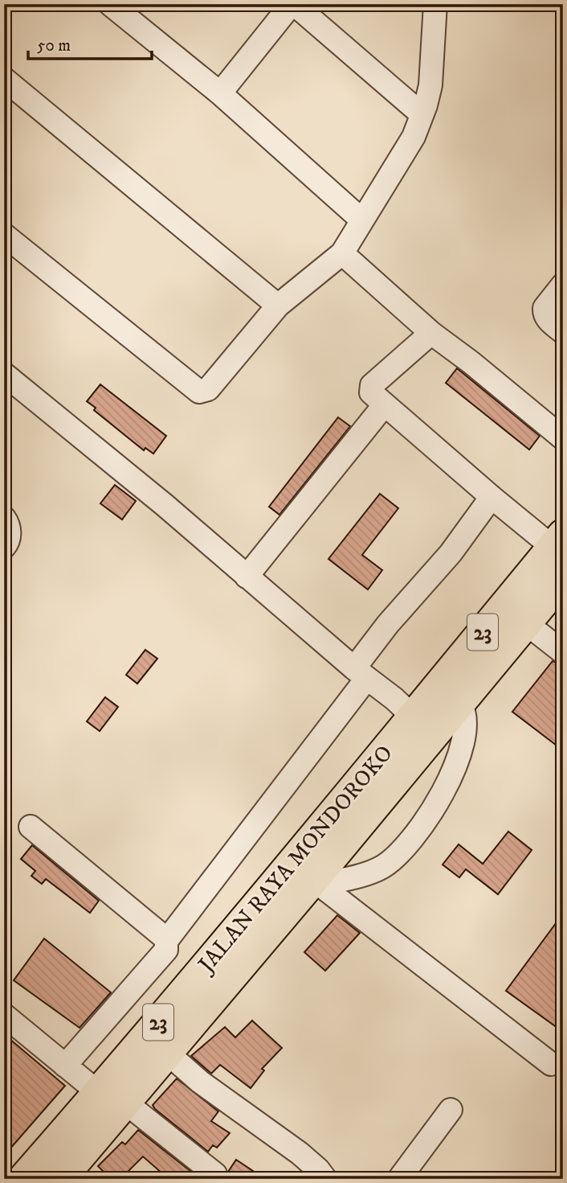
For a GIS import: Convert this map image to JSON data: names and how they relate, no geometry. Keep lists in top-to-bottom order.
{
  "streets": {
    "highway": ["23", "JALAN RAYA MONDOROKO"]
  },
  "scale_bar": "50 m"
}
